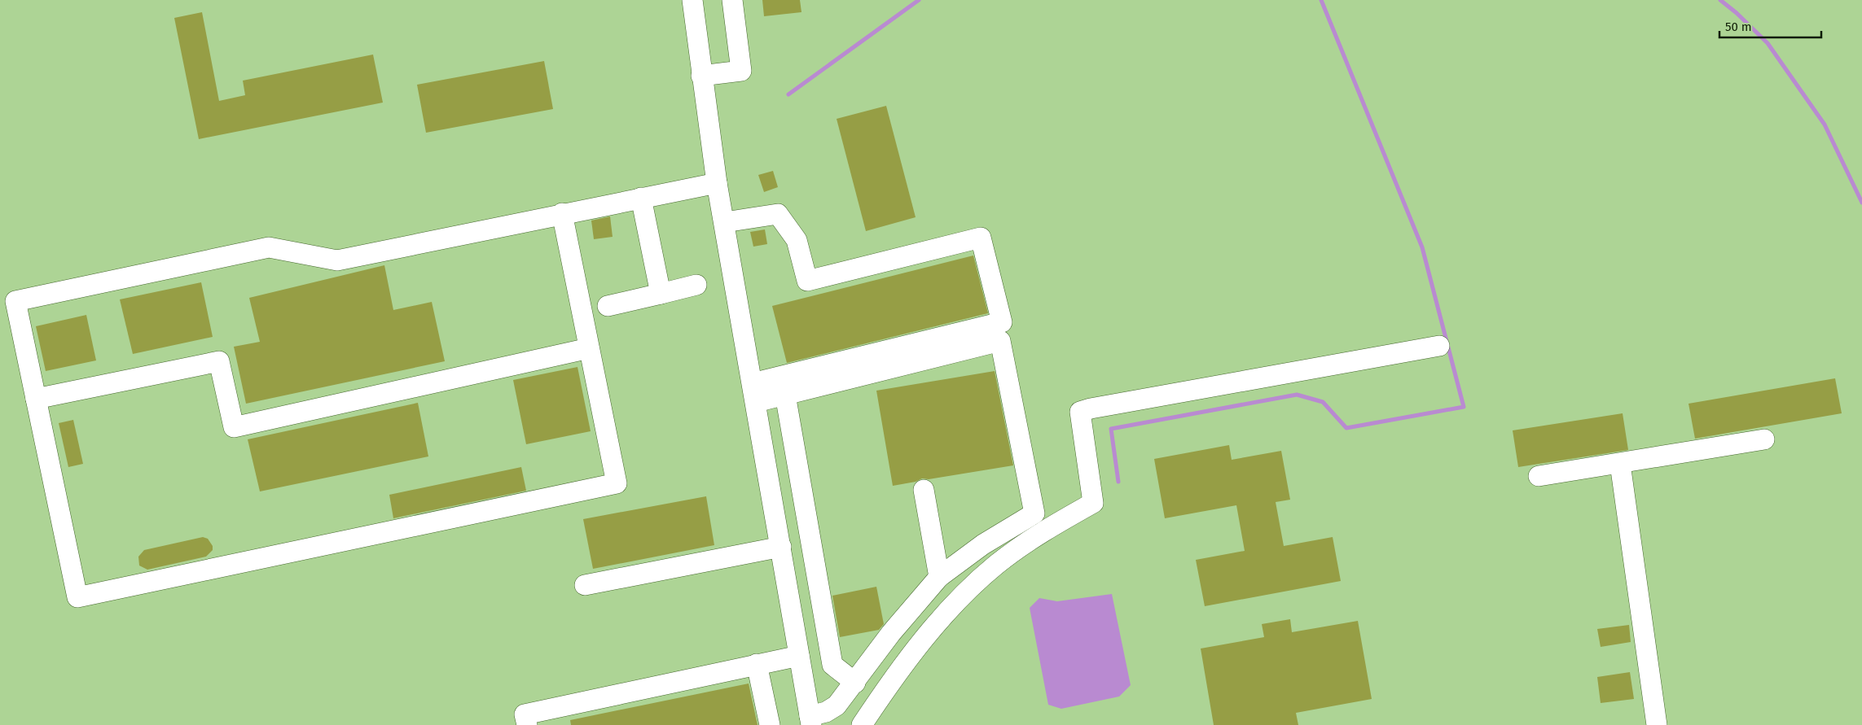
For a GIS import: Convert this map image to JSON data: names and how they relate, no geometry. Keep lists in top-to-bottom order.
{
  "scale_bar": "50 m"
}
